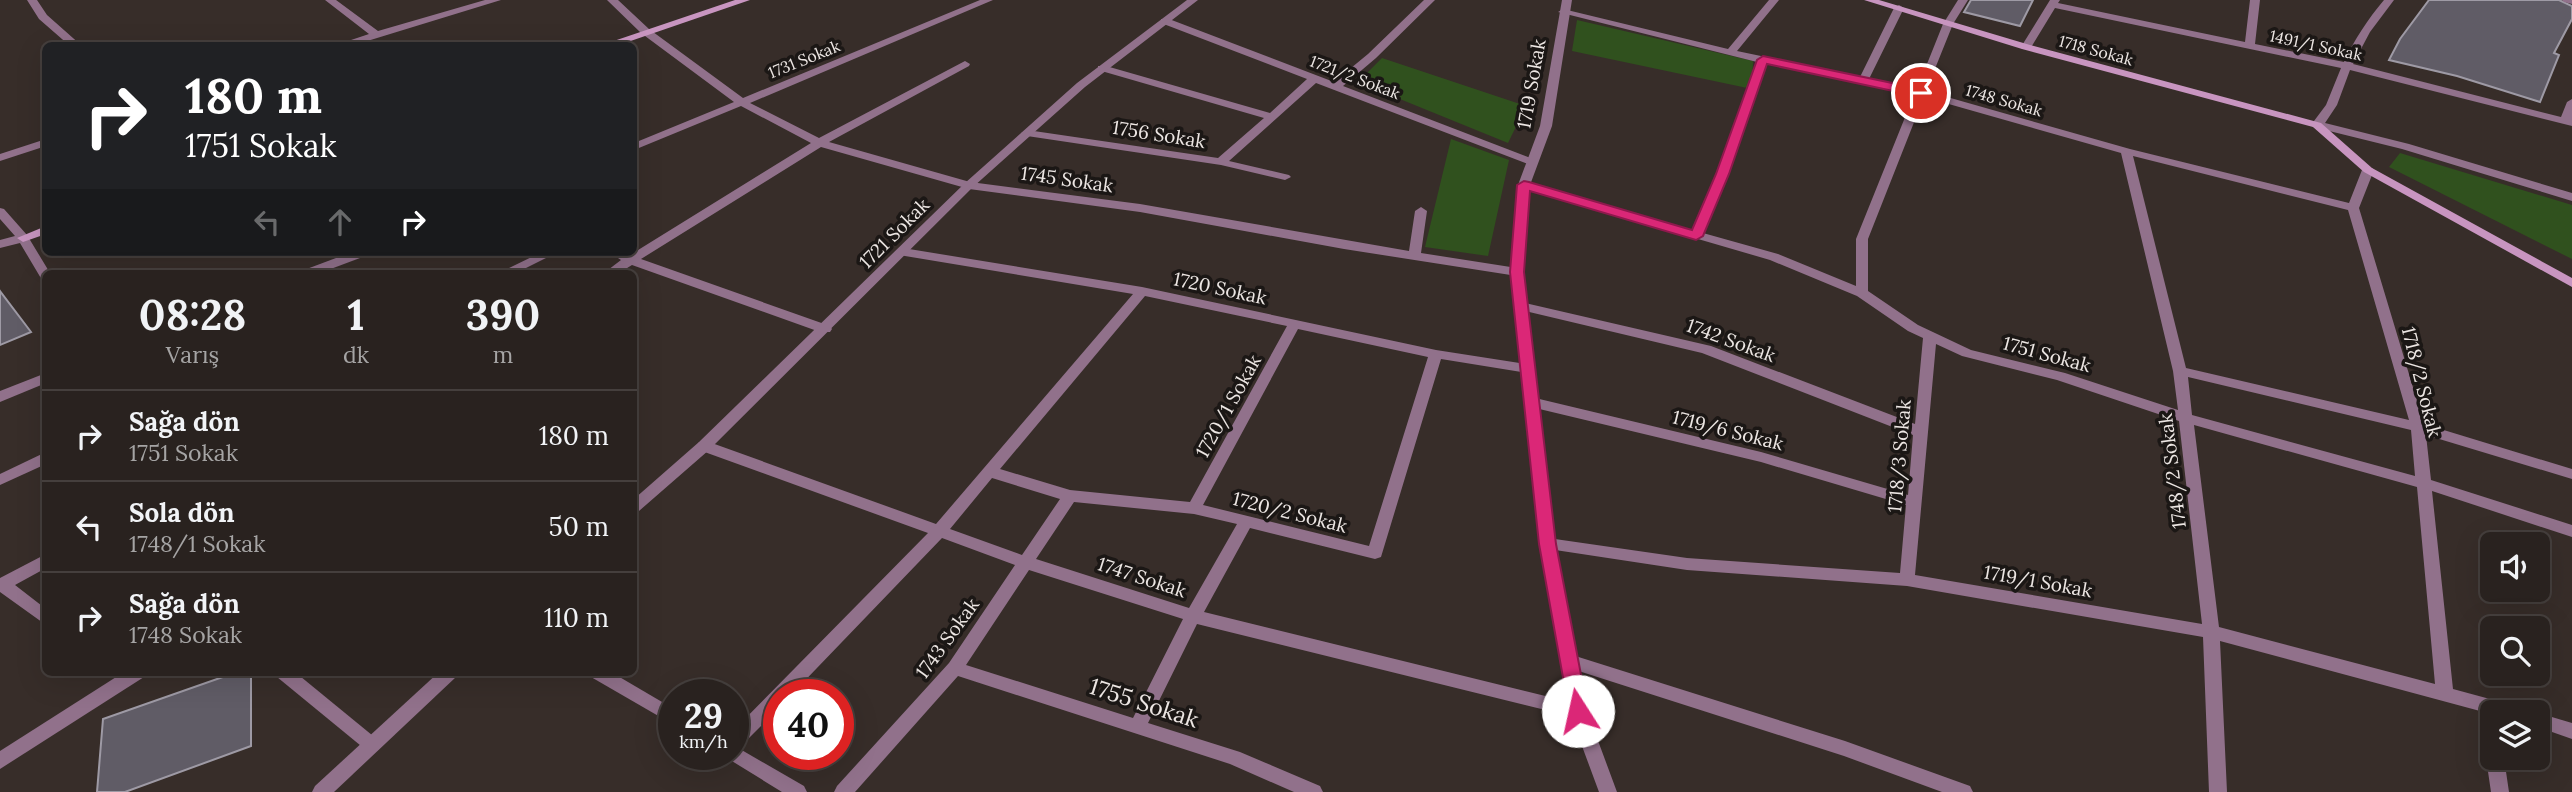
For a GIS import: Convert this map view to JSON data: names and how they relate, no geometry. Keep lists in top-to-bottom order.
{
  "streets": {
    "main road": ["1718 Sokak"],
    "street": [
      "1491/1 Sokak",
      "1731 Sokak",
      "1721/2 Sokak",
      "1719 Sokak",
      "1748 Sokak",
      "1756 Sokak",
      "1745 Sokak",
      "1721 Sokak",
      "1720 Sokak",
      "1742 Sokak",
      "1751 Sokak",
      "1718/2 Sokak",
      "1720/1 Sokak",
      "1719/6 Sokak",
      "1718/3 Sokak",
      "1748/2 Sokak",
      "1720/2 Sokak",
      "1747 Sokak",
      "1719/1 Sokak",
      "1743 Sokak",
      "1755 Sokak"
    ]
  },
  "crossings": [
    ["1731 Sokak", "1745 Sokak"],
    ["1721/2 Sokak", "1719 Sokak"],
    ["1721/2 Sokak", "1721 Sokak"],
    ["1719 Sokak", "1748 Sokak"],
    ["1719 Sokak", "1745 Sokak"],
    ["1719 Sokak", "1720 Sokak"],
    ["1719 Sokak", "1742 Sokak"],
    ["1719 Sokak", "1751 Sokak"],
    ["1719 Sokak", "1719/6 Sokak"],
    ["1719 Sokak", "1747 Sokak"],
    ["1719 Sokak", "1719/1 Sokak"],
    ["1748 Sokak", "1718/2 Sokak"],
    ["1748 Sokak", "1748/2 Sokak"],
    ["1756 Sokak", "1721 Sokak"],
    ["1745 Sokak", "1721 Sokak"],
    ["1721 Sokak", "1720 Sokak"],
    ["1721 Sokak", "1747 Sokak"],
    ["1720 Sokak", "1720/1 Sokak"],
    ["1720 Sokak", "1720/2 Sokak"],
    ["1742 Sokak", "1718/3 Sokak"],
    ["1751 Sokak", "1718/2 Sokak"],
    ["1751 Sokak", "1718/3 Sokak"],
    ["1751 Sokak", "1748/2 Sokak"],
    ["1718/2 Sokak", "1719/1 Sokak"],
    ["1720/1 Sokak", "1720/2 Sokak"],
    ["1719/6 Sokak", "1718/3 Sokak"],
    ["1718/3 Sokak", "1719/1 Sokak"],
    ["1748/2 Sokak", "1719/1 Sokak"],
    ["1720/2 Sokak", "1743 Sokak"],
    ["1747 Sokak", "1743 Sokak"],
    ["1743 Sokak", "1755 Sokak"]
  ],
  "page": {
    "turn": ["180 m", "1751 Sokak"],
    "eta": [
      "08:28",
      "Varış",
      "1",
      "dk",
      "390",
      "m"
    ],
    "list": [
      {
        "name": "Sağa dön",
        "note": "1751 Sokak",
        "value": "180 m"
      },
      {
        "name": "Sola dön",
        "note": "1748/1 Sokak",
        "value": "50 m"
      },
      {
        "name": "Sağa dön",
        "note": "1748 Sokak",
        "value": "110 m"
      }
    ],
    "speed": "29 km/h",
    "limit": "40"
  }
}
